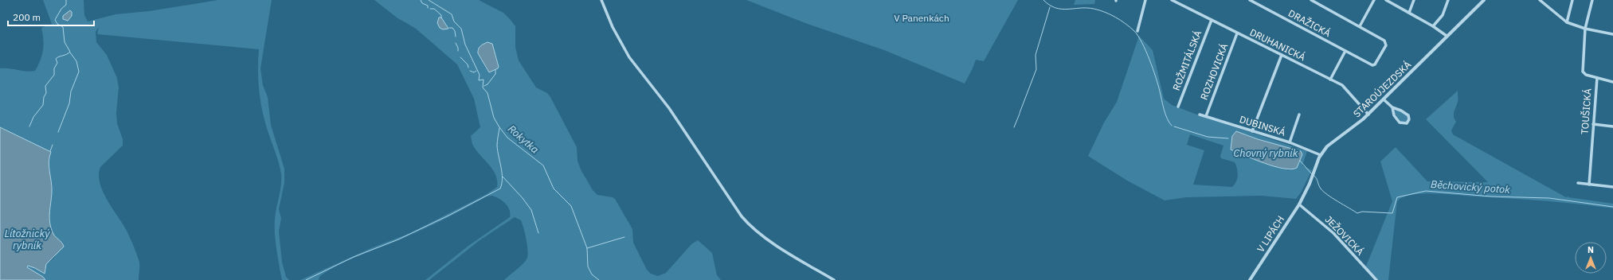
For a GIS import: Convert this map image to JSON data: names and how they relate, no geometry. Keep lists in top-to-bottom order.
{
  "streets": {
    "street": [
      "DRAŽICKÁ",
      "DRUHANICKÁ",
      "ROŽMITÁLSKÁ",
      "ROZHOVICKÁ",
      "STAROÚJEZDSKÁ",
      "TOUŠICKÁ",
      "DUBINSKÁ",
      "V LIPÁCH",
      "JEŽOVICKÁ"
    ]
  },
  "crossings": [
    ["DRUHANICKÁ", "ROŽMITÁLSKÁ"],
    ["DRUHANICKÁ", "ROZHOVICKÁ"],
    ["DRUHANICKÁ", "STAROÚJEZDSKÁ"],
    ["ROZHOVICKÁ", "DUBINSKÁ"],
    ["STAROÚJEZDSKÁ", "DUBINSKÁ"],
    ["STAROÚJEZDSKÁ", "V LIPÁCH"],
    ["V LIPÁCH", "JEŽOVICKÁ"]
  ],
  "water": [
    "Rokytka",
    "Chovný rybník",
    "Běchovický potok",
    "Lítožnický rybník"
  ],
  "parks": ["V Panenkách"],
  "scale_bar": "200 m",
  "north": "top"
}
